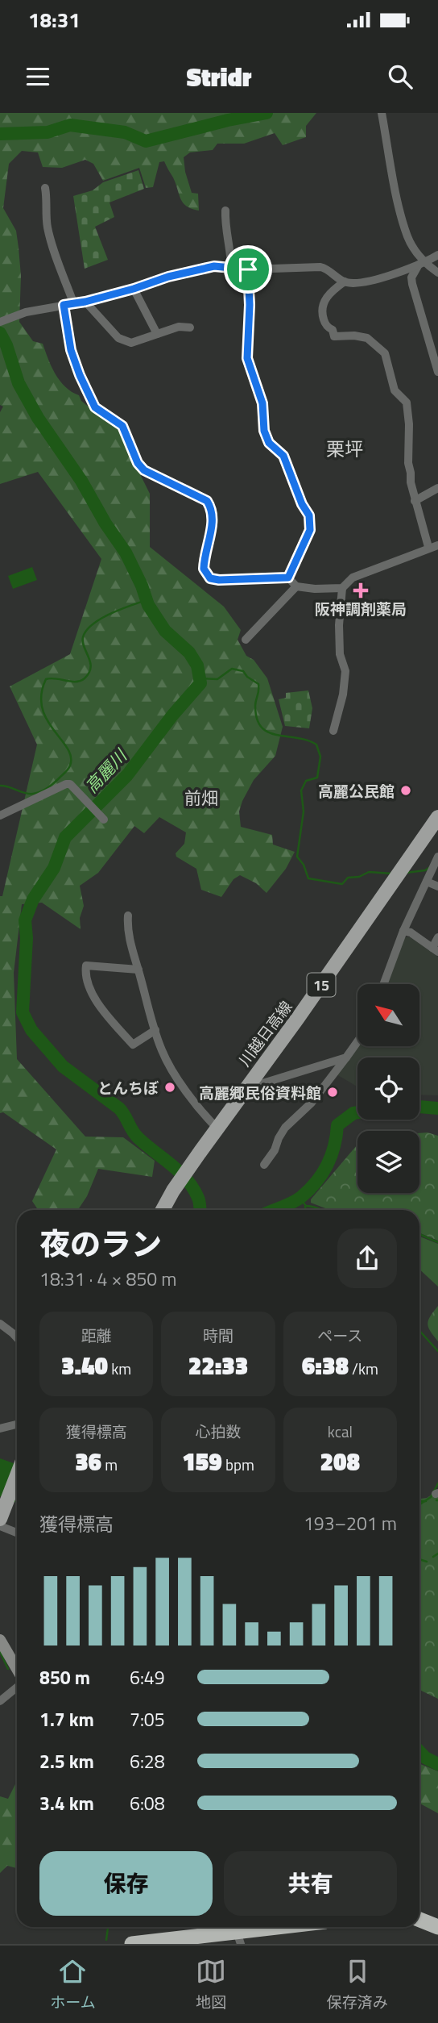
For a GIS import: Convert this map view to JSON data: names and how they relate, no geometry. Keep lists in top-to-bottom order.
{
  "streets": {
    "main road": ["15", "川越日高線"]
  },
  "districts": ["栗坪", "前畑"],
  "water": ["高麗川"],
  "places": {
    "health": ["阪神調剤薬局"],
    "other": ["高麗公民館", "とんちぼ", "高麗郷民俗資料館"]
  },
  "north": "top left",
  "page": {
    "status": "18:31",
    "header": "Stridr",
    "heading": ["夜のラン", "18:31 · 4 × 850 m"],
    "stats": [
      ["距離", "3.40 km"],
      ["時間", "22:33"],
      ["ペース", "6:38 /km"],
      ["獲得標高", "36 m"],
      ["心拍数", "159 bpm"],
      ["kcal", "208"]
    ],
    "chart": ["獲得標高", "193–201 m"],
    "list": [
      {
        "name": "850 m",
        "note": "6:49"
      },
      {
        "name": "1.7 km",
        "note": "7:05"
      },
      {
        "name": "2.5 km",
        "note": "6:28"
      },
      {
        "name": "3.4 km",
        "note": "6:08"
      }
    ],
    "buttons": ["保存", "共有"],
    "tabs": ["ホーム", "地図", "保存済み"]
  }
}
